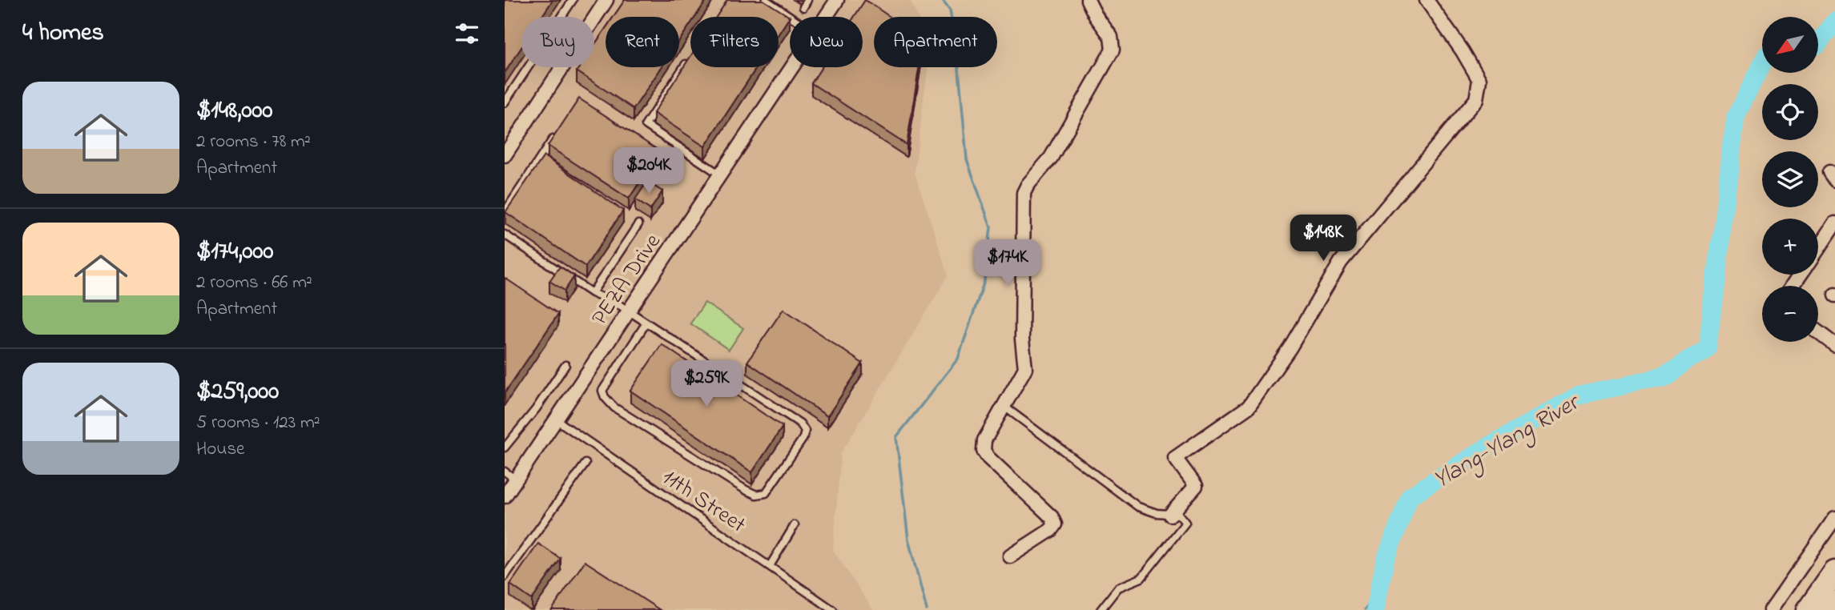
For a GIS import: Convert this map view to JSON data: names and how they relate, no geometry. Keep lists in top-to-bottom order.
{
  "streets": {
    "street": ["PEZA Drive"],
    "lane": ["11th Street"]
  },
  "crossings": [
    ["PEZA Drive", "11th Street"]
  ],
  "water": ["Ylang-Ylang River"],
  "north": "bottom left",
  "page": {
    "heading": "4 homes",
    "map_buttons": ["+", "−"],
    "chip": [
      "Buy",
      "Rent",
      "Filters",
      "New",
      "Apartment"
    ],
    "list": [
      {
        "name": "$148,000",
        "note": "2 rooms · 78 m² · Apartment"
      },
      {
        "name": "$174,000",
        "note": "2 rooms · 66 m² · Apartment"
      },
      {
        "name": "$259,000",
        "note": "5 rooms · 123 m² · House"
      }
    ],
    "price": [
      "$204K",
      "$148K",
      "$174K",
      "$259K"
    ]
  }
}
